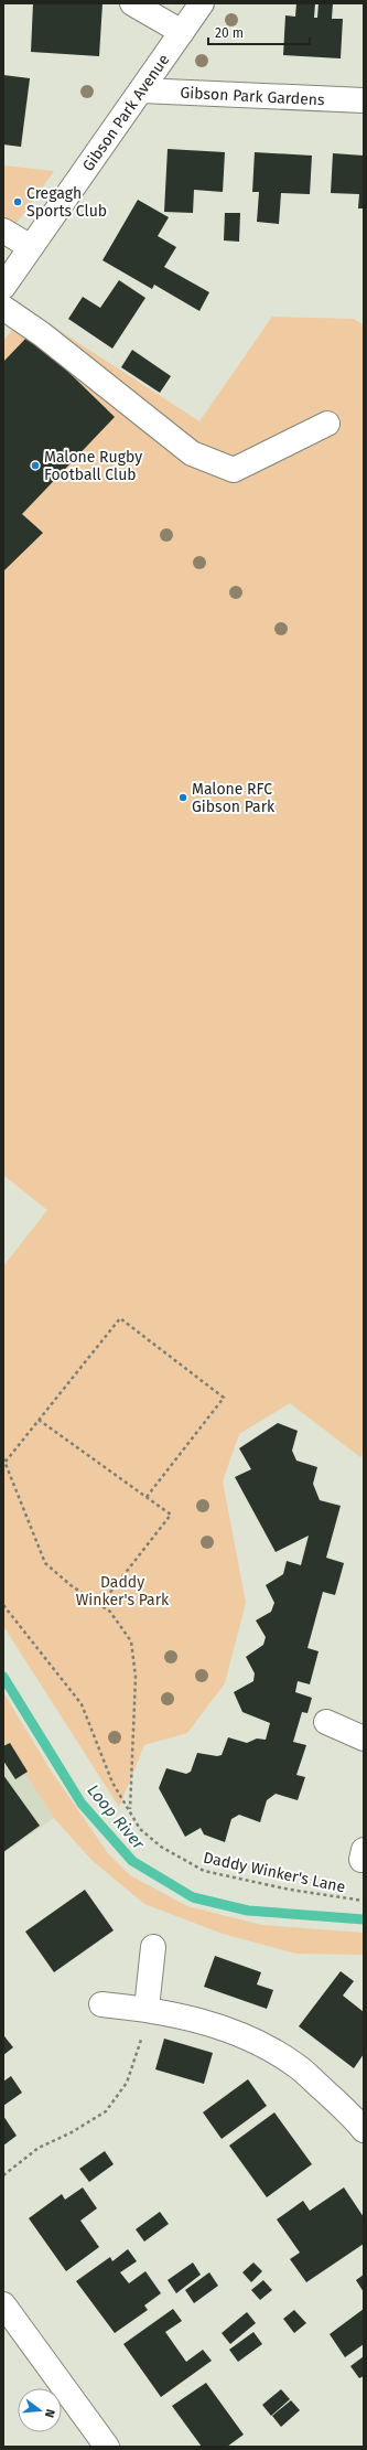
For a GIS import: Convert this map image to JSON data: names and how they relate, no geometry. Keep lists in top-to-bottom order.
{
  "streets": {
    "street": ["Gibson Park Gardens", "Gibson Park Avenue"],
    "path": ["Daddy Winker's Lane"]
  },
  "crossings": [
    ["Gibson Park Gardens", "Gibson Park Avenue"]
  ],
  "water": ["Loop River"],
  "parks": ["Daddy Winker's Park"],
  "places": ["Cregagh Sports Club", "Malone Rugby Football Club", "Malone RFC Gibson Park"],
  "scale_bar": "20 m",
  "north": "right"
}
